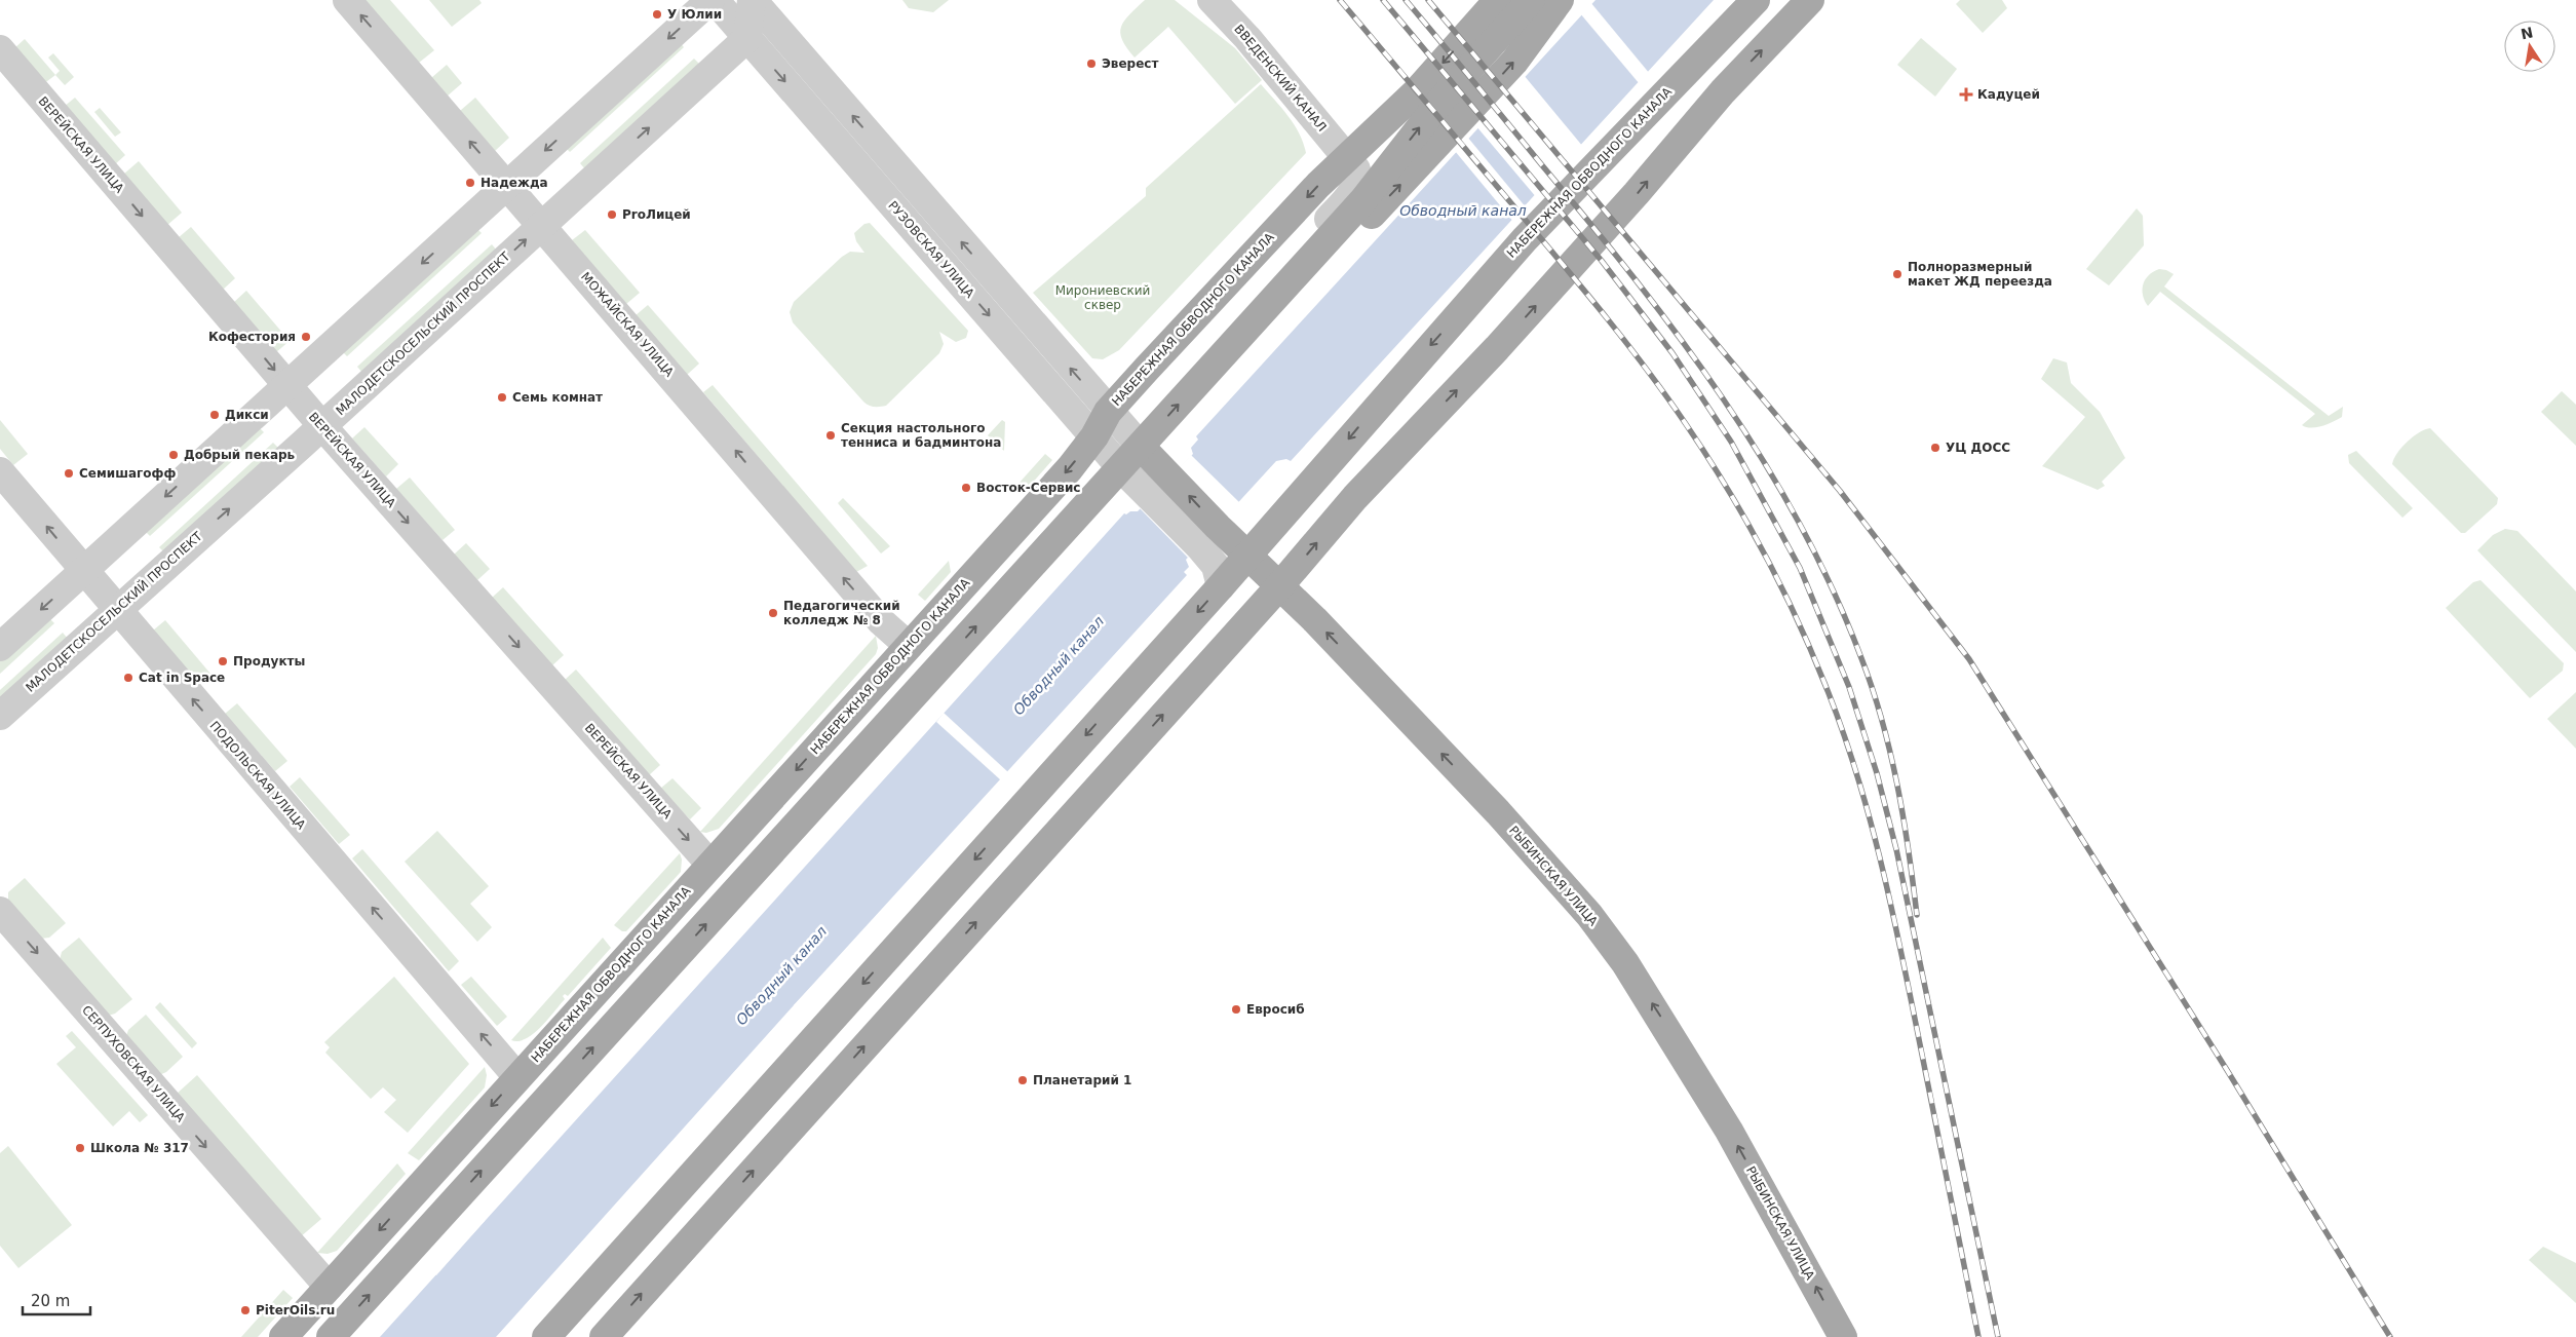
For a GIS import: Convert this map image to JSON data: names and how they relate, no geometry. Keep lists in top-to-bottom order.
{
  "streets": {
    "main road": ["НАБЕРЕЖНАЯ ОБВОДНОГО КАНАЛА", "РЫБИНСКАЯ УЛИЦА"],
    "street": [
      "ВВЕДЕНСКИЙ КАНАЛ",
      "ВЕРЕЙСКАЯ УЛИЦА",
      "РУЗОВСКАЯ УЛИЦА",
      "МОЖАЙСКАЯ УЛИЦА",
      "МАЛОДЕТСКОСЕЛЬСКИЙ ПРОСПЕКТ",
      "ПОДОЛЬСКАЯ УЛИЦА",
      "СЕРПУХОВСКАЯ УЛИЦА"
    ]
  },
  "crossings": [
    ["ВВЕДЕНСКИЙ КАНАЛ", "НАБЕРЕЖНАЯ ОБВОДНОГО КАНАЛА"],
    ["ВЕРЕЙСКАЯ УЛИЦА", "НАБЕРЕЖНАЯ ОБВОДНОГО КАНАЛА"],
    ["ВЕРЕЙСКАЯ УЛИЦА", "МАЛОДЕТСКОСЕЛЬСКИЙ ПРОСПЕКТ"],
    ["НАБЕРЕЖНАЯ ОБВОДНОГО КАНАЛА", "РУЗОВСКАЯ УЛИЦА"],
    ["НАБЕРЕЖНАЯ ОБВОДНОГО КАНАЛА", "МОЖАЙСКАЯ УЛИЦА"],
    ["НАБЕРЕЖНАЯ ОБВОДНОГО КАНАЛА", "ПОДОЛЬСКАЯ УЛИЦА"],
    ["НАБЕРЕЖНАЯ ОБВОДНОГО КАНАЛА", "РЫБИНСКАЯ УЛИЦА"],
    ["НАБЕРЕЖНАЯ ОБВОДНОГО КАНАЛА", "СЕРПУХОВСКАЯ УЛИЦА"],
    ["РУЗОВСКАЯ УЛИЦА", "МАЛОДЕТСКОСЕЛЬСКИЙ ПРОСПЕКТ"],
    ["МОЖАЙСКАЯ УЛИЦА", "МАЛОДЕТСКОСЕЛЬСКИЙ ПРОСПЕКТ"],
    ["МАЛОДЕТСКОСЕЛЬСКИЙ ПРОСПЕКТ", "ПОДОЛЬСКАЯ УЛИЦА"]
  ],
  "one_way": [
    "ВЕРЕЙСКАЯ УЛИЦА",
    "МОЖАЙСКАЯ УЛИЦА",
    "ПОДОЛЬСКАЯ УЛИЦА",
    "РЫБИНСКАЯ УЛИЦА",
    "СЕРПУХОВСКАЯ УЛИЦА"
  ],
  "water": ["Обводный канал"],
  "parks": ["Мирониевский сквер"],
  "places": {
    "other": [
      "У Юлии",
      "Эверест",
      "Надежда",
      "ProЛицей",
      "Полноразмерный макет ЖД переезда",
      "Кофестория",
      "Семь комнат",
      "Дикси",
      "Секция настольного тенниса и бадминтона",
      "УЦ ДОСС",
      "Добрый пекарь",
      "Семишагофф",
      "Восток-Сервис",
      "Педагогический колледж № 8",
      "Продукты",
      "Cat in Space",
      "Евросиб",
      "Планетарий 1",
      "Школа № 317",
      "PiterOils.ru"
    ],
    "health": ["Кадуцей"]
  },
  "scale_bar": "20 m",
  "north": "top"
}
